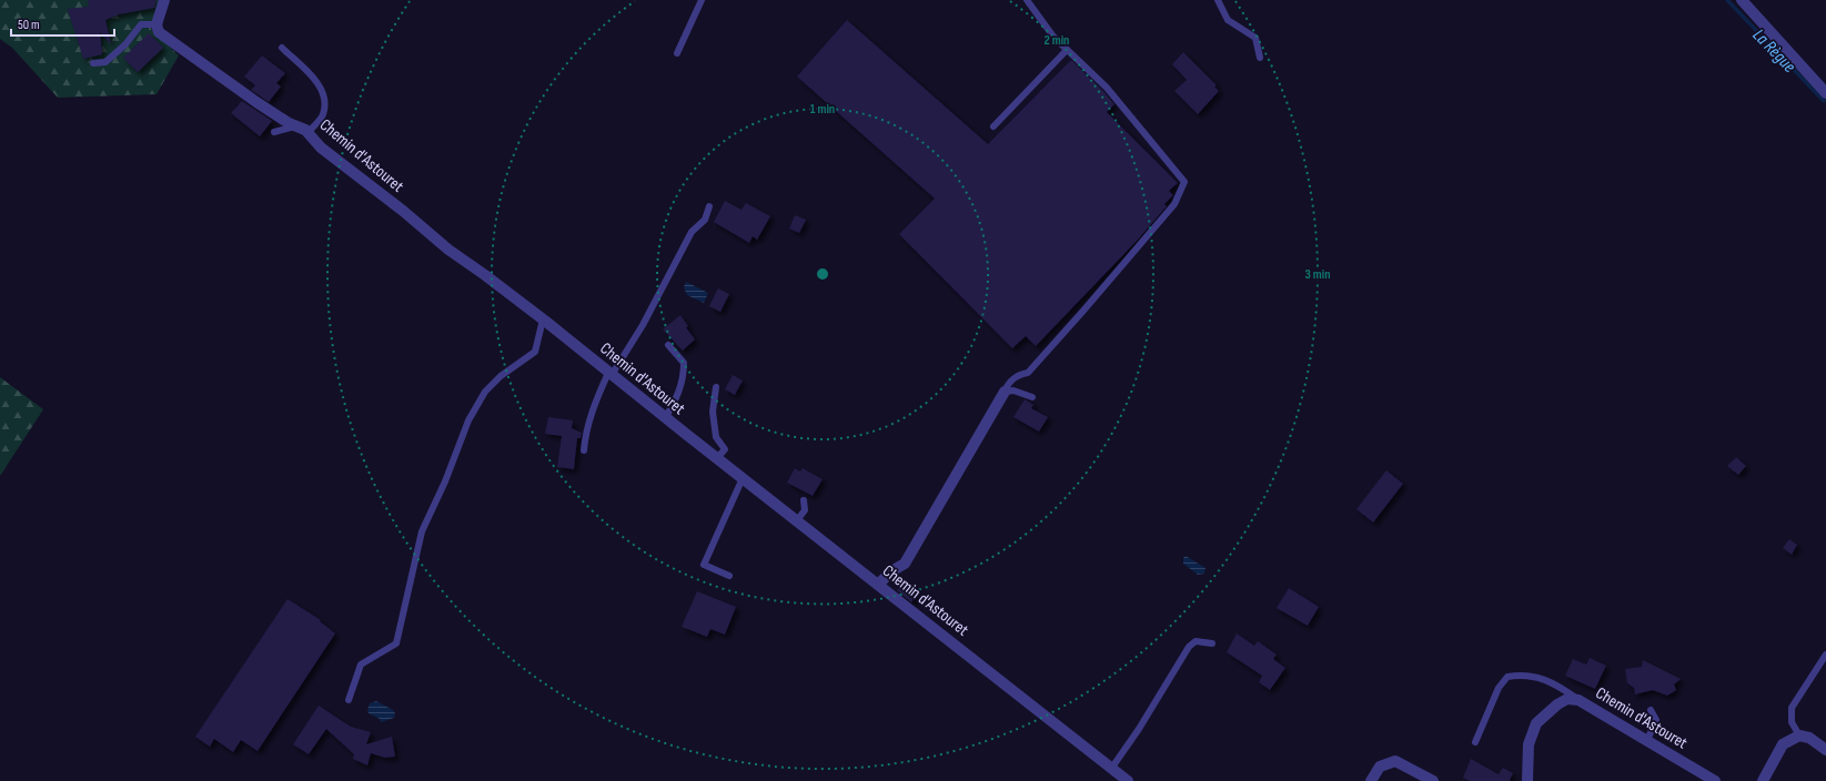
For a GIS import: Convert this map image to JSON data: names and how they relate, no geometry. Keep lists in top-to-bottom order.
{
  "streets": {
    "street": ["Chemin d'Astouret"]
  },
  "water": ["La Règue"],
  "scale_bar": "50 m",
  "rings": ["2 min", "1 min", "3 min"]
}
